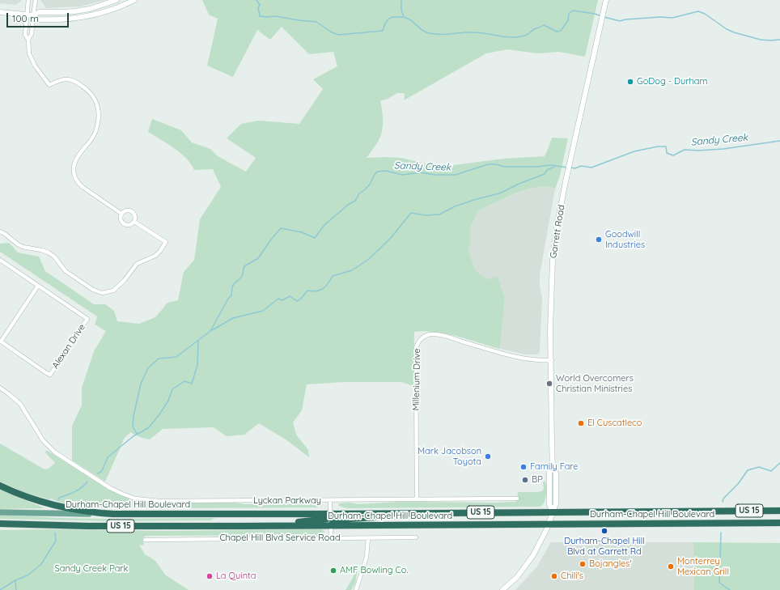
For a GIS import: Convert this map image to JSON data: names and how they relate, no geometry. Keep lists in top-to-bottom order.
{
  "streets": {
    "highway": ["Durham-Chapel Hill Boulevard", "US 15"],
    "street": [
      "Garrett Road",
      "Alexan Drive",
      "Millenium Drive",
      "Lyckan Parkway",
      "Chapel Hill Blvd Service Road"
    ]
  },
  "crossings": [
    ["Garrett Road", "Millenium Drive"],
    ["Garrett Road", "Durham-Chapel Hill Boulevard"],
    ["Millenium Drive", "Lyckan Parkway"],
    ["Durham-Chapel Hill Boulevard", "US 15"]
  ],
  "water": ["Sandy Creek"],
  "parks": ["Sandy Creek Park"],
  "places": [
    "GoDog - Durham",
    "Goodwill Industries",
    "World Overcomers Christian Ministries",
    "El Cuscatleco",
    "Mark Jacobson Toyota",
    "Family Fare",
    "BP",
    "Durham-Chapel Hill Blvd at Garrett Rd",
    "Bojangles'",
    "Monterrey Mexican Grill",
    "AMF Bowling Co.",
    "La Quinta",
    "Chili's"
  ],
  "scale_bar": "100 m"
}
